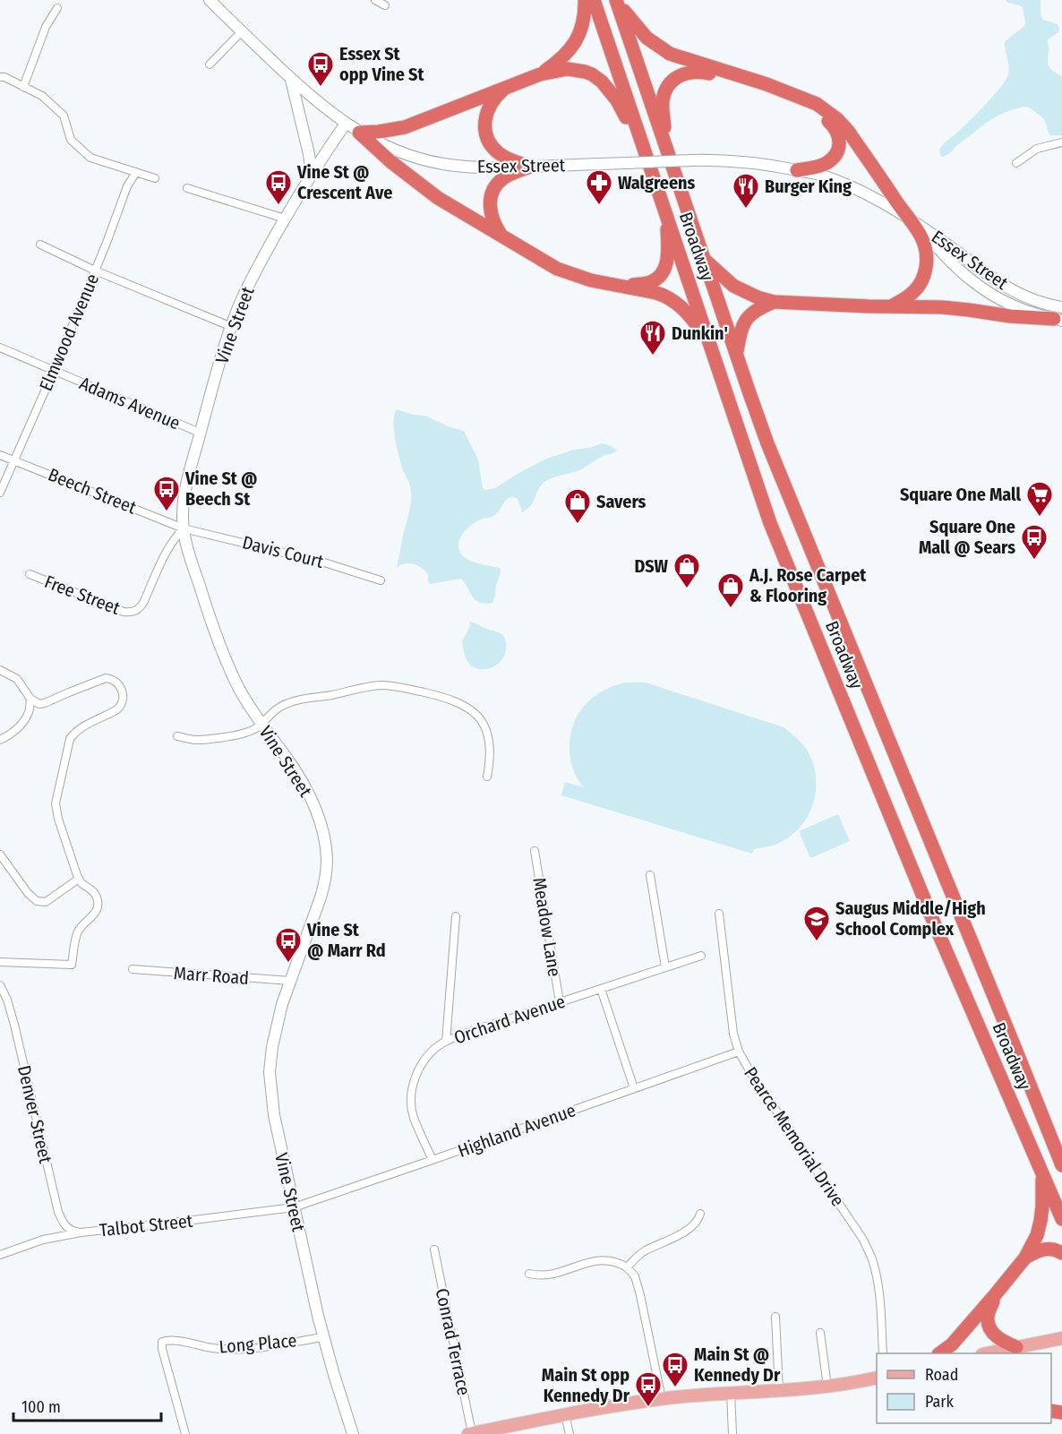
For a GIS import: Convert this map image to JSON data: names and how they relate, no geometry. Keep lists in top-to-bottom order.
{
  "streets": {
    "highway": ["Broadway"],
    "street": [
      "Essex Street",
      "Vine Street",
      "Elmwood Avenue",
      "Adams Avenue",
      "Beech Street",
      "Davis Court",
      "Free Street",
      "Meadow Lane",
      "Marr Road",
      "Orchard Avenue",
      "Denver Street",
      "Highland Avenue",
      "Pearce Memorial Drive",
      "Talbot Street",
      "Conrad Terrace",
      "Long Place"
    ]
  },
  "crossings": [
    ["Essex Street", "Vine Street"],
    ["Vine Street", "Adams Avenue"],
    ["Vine Street", "Beech Street"],
    ["Vine Street", "Davis Court"],
    ["Vine Street", "Free Street"],
    ["Vine Street", "Marr Road"],
    ["Vine Street", "Highland Avenue"],
    ["Vine Street", "Talbot Street"],
    ["Vine Street", "Long Place"],
    ["Elmwood Avenue", "Adams Avenue"],
    ["Elmwood Avenue", "Beech Street"],
    ["Beech Street", "Davis Court"],
    ["Beech Street", "Free Street"],
    ["Davis Court", "Free Street"],
    ["Meadow Lane", "Orchard Avenue"],
    ["Orchard Avenue", "Highland Avenue"],
    ["Denver Street", "Talbot Street"],
    ["Highland Avenue", "Pearce Memorial Drive"],
    ["Highland Avenue", "Talbot Street"]
  ],
  "places": {
    "bus stop": [
      "Essex St opp Vine St",
      "Vine St @ Crescent Ave",
      "Vine St @ Beech St",
      "Square One Mall @ Sears",
      "Vine St @ Marr Rd",
      "Main St @ Kennedy Dr",
      "Main St opp Kennedy Dr"
    ],
    "pharmacy": ["Walgreens"],
    "restaurant": ["Burger King", "Dunkin'"],
    "supermarket": ["Square One Mall"],
    "shop": ["Savers", "DSW", "A.J. Rose Carpet & Flooring"],
    "school or university": ["Saugus Middle/High School Complex"]
  },
  "legend": ["Road", "Park"],
  "scale_bar": "100 m"
}
